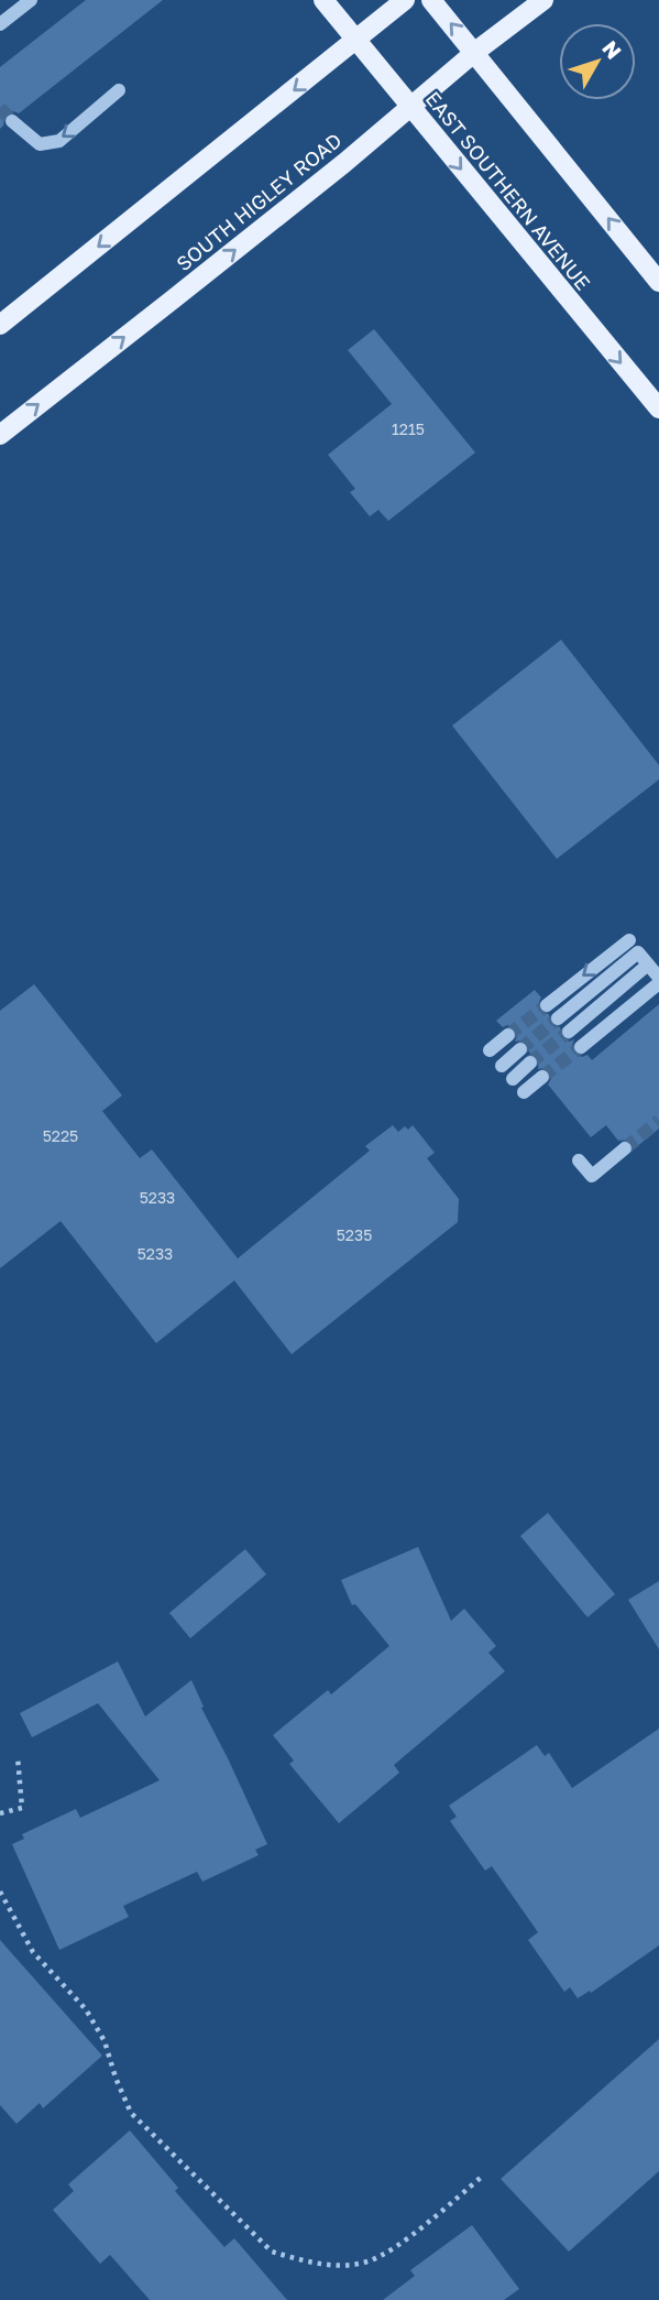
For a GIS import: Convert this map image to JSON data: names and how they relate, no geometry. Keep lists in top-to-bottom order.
{
  "streets": {
    "main road": ["EAST SOUTHERN AVENUE", "SOUTH HIGLEY ROAD"]
  },
  "crossings": [
    ["EAST SOUTHERN AVENUE", "SOUTH HIGLEY ROAD"]
  ],
  "house_numbers": [
    "1215",
    "5225",
    "5233",
    "5235",
    "5233"
  ],
  "north": "top right"
}
